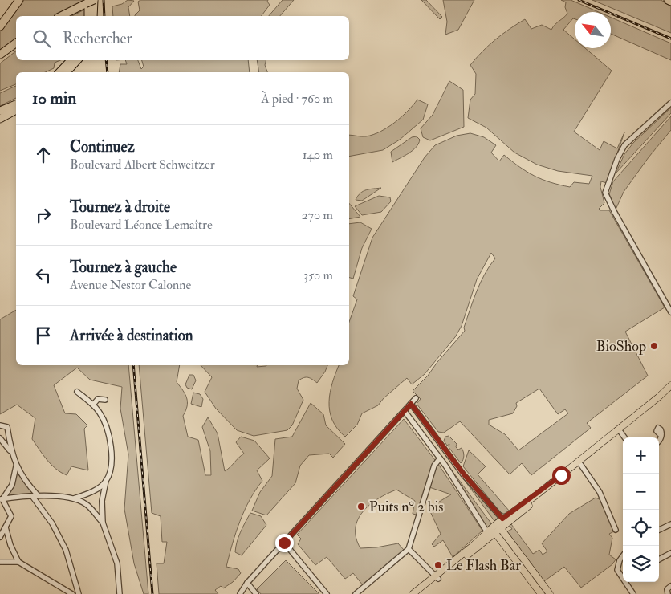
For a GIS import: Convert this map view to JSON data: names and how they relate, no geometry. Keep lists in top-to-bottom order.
{
  "places": ["BioShop", "Puits n° 2 bis", "Le Flash Bar"],
  "north": "top left",
  "page": {
    "search": "Rechercher",
    "heading": ["10 min", "À pied · 760 m"],
    "list": [
      ["Continuez", "Boulevard Albert Schweitzer", "140 m"],
      ["Tournez à droite", "Boulevard Léonce Lemaître", "270 m"],
      ["Tournez à gauche", "Avenue Nestor Calonne", "350 m"],
      "Arrivée à destination"
    ],
    "map_buttons": ["+", "−"]
  }
}
